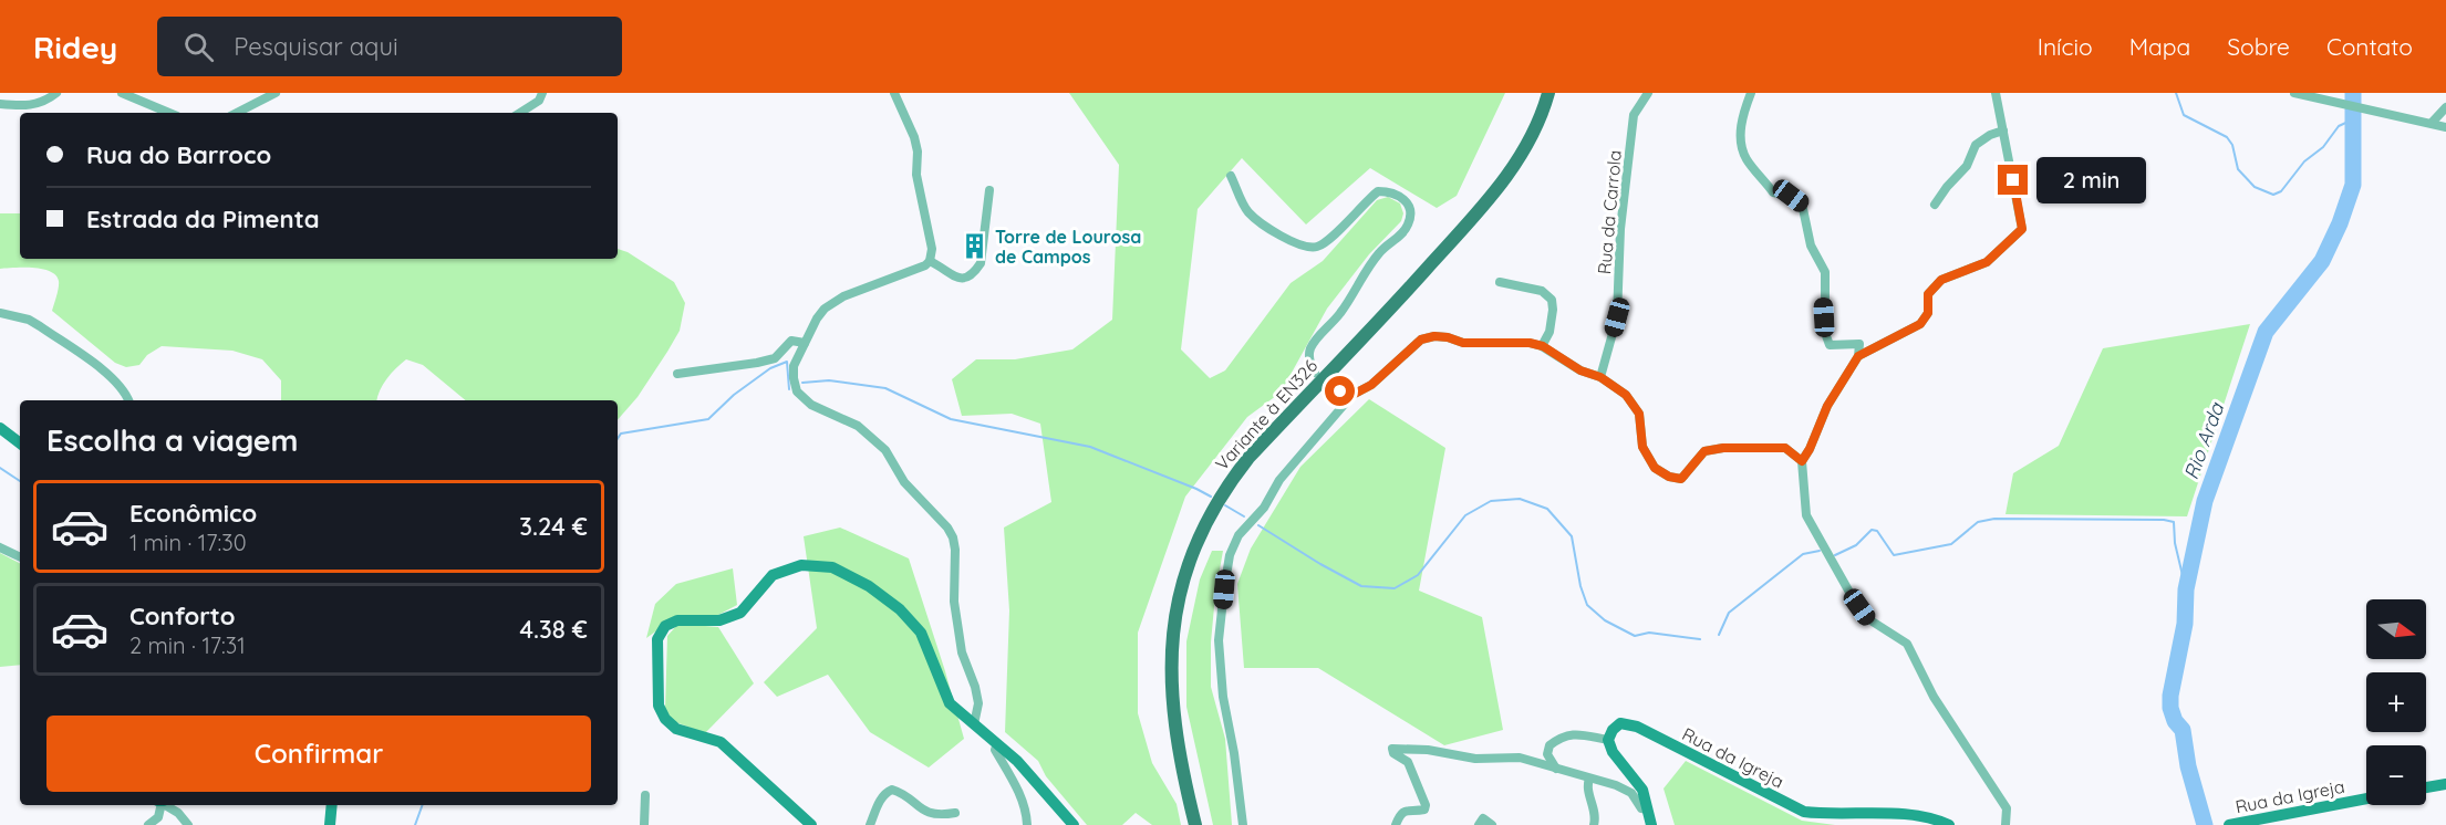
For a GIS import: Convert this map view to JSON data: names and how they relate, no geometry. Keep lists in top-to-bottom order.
{
  "streets": {
    "main road": ["Variante à EN326"],
    "street": ["Rua da Carrola", "Rua da Igreja"]
  },
  "water": ["Rio Arda"],
  "places": {
    "building": ["Torre de Lourosa de Campos"]
  },
  "north": "right",
  "page": {
    "header": "Ridey",
    "search": "Pesquisar aqui",
    "nav": [
      "Início",
      "Mapa",
      "Sobre",
      "Contato"
    ],
    "banner": ["Rua do Barroco", "Estrada da Pimenta"],
    "bubble": "2 min",
    "heading": "Escolha a viagem",
    "list": [
      {
        "name": "Econômico",
        "note": "1 min · 17:30",
        "value": "3.24 €"
      },
      {
        "name": "Conforto",
        "note": "2 min · 17:31",
        "value": "4.38 €"
      }
    ],
    "map_buttons": ["+", "−"],
    "buttons": "Confirmar"
  }
}
